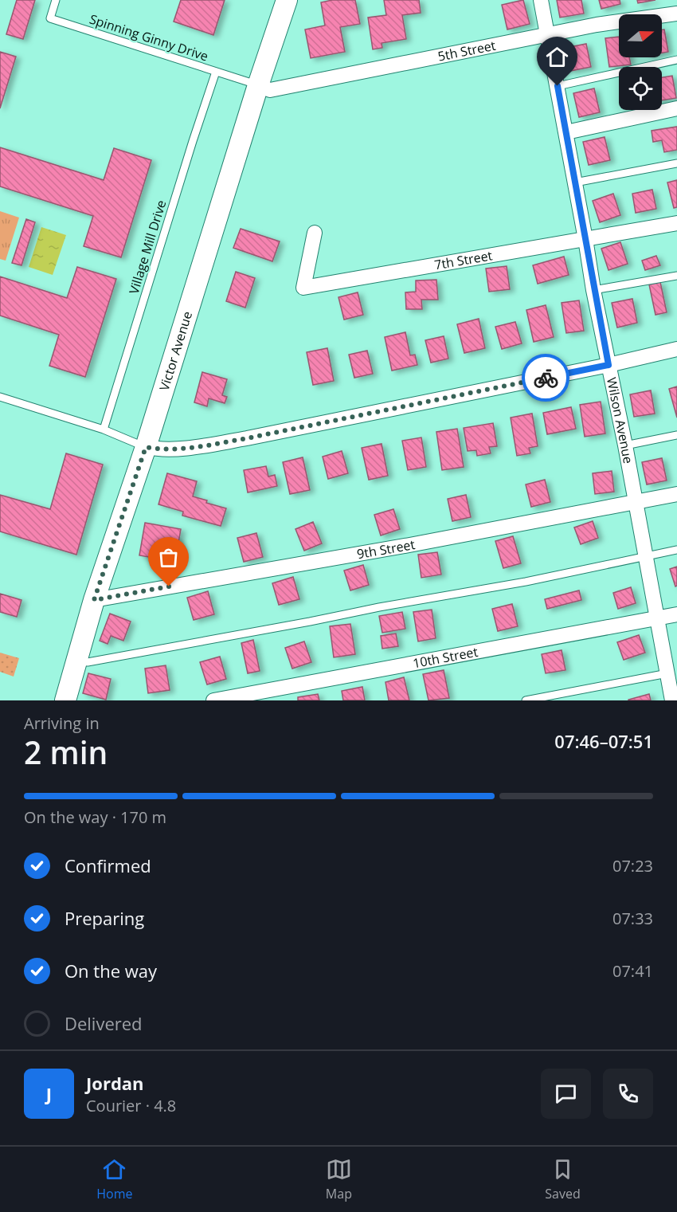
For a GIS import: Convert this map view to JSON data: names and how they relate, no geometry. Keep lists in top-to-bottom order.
{
  "streets": {
    "street": [
      "5th Street",
      "7th Street",
      "Victor Avenue",
      "Wilson Avenue",
      "9th Street",
      "10th Street"
    ],
    "lane": ["Spinning Ginny Drive", "Village Mill Drive"]
  },
  "crossings": [
    ["Spinning Ginny Drive", "5th Street"],
    ["Spinning Ginny Drive", "Village Mill Drive"],
    ["Spinning Ginny Drive", "Victor Avenue"],
    ["5th Street", "Victor Avenue"],
    ["5th Street", "Wilson Avenue"],
    ["7th Street", "Wilson Avenue"],
    ["Victor Avenue", "9th Street"],
    ["Wilson Avenue", "9th Street"],
    ["Wilson Avenue", "10th Street"]
  ],
  "north": "right",
  "page": {
    "heading": ["2 min", "Arriving in", "07:46–07:51"],
    "panel": ["Jordan", "Courier · 4.8"],
    "bar": "On the way · 170 m",
    "list": [
      ["Confirmed", "07:23"],
      ["Preparing", "07:33"],
      ["On the way", "07:41"],
      "Delivered"
    ],
    "round": "J",
    "tabs": ["Home", "Map", "Saved"]
  }
}
